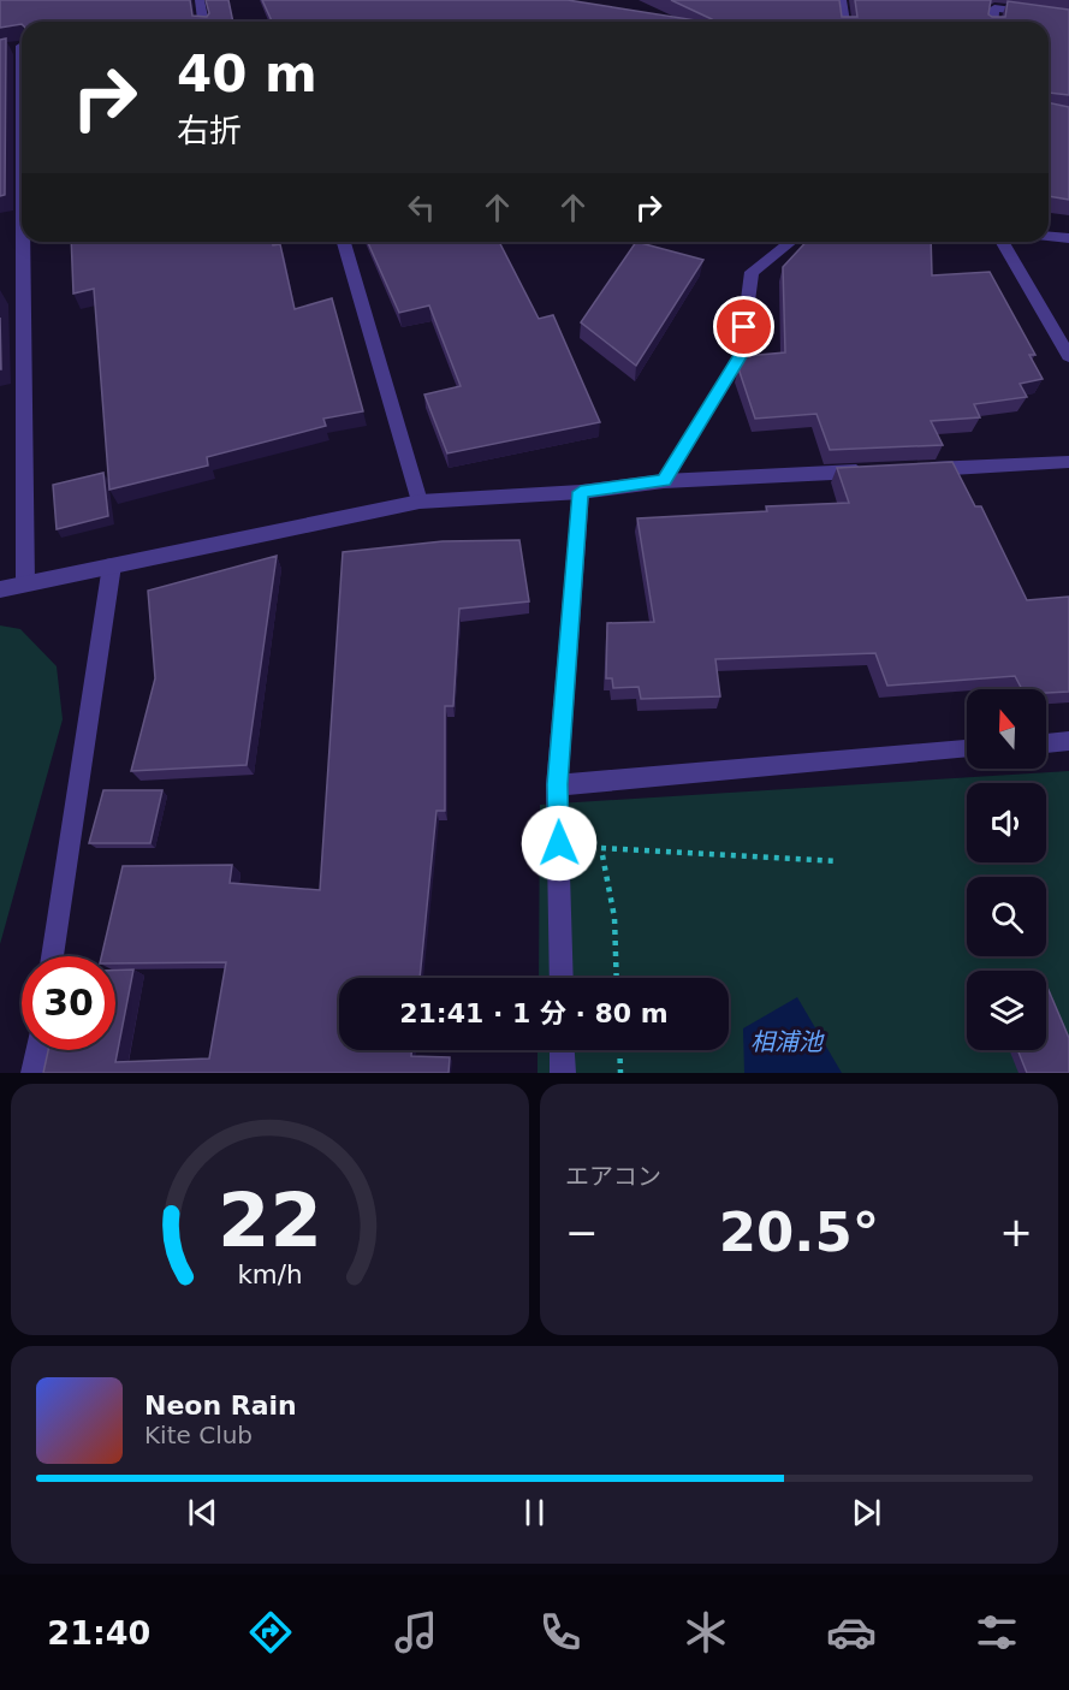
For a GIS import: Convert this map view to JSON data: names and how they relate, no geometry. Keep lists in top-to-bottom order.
{
  "water": ["相浦池"],
  "north": "top",
  "page": {
    "turn": ["40 m", "右折"],
    "limit": "30",
    "trip": "21:41 · 1 分 · 80 m",
    "tile": "エアコン",
    "heat": ["−", "20.5°", "+"],
    "song": ["Neon Rain", "Kite Club"],
    "tabs": "21:40",
    "gauge": ["22", "km/h"]
  }
}
